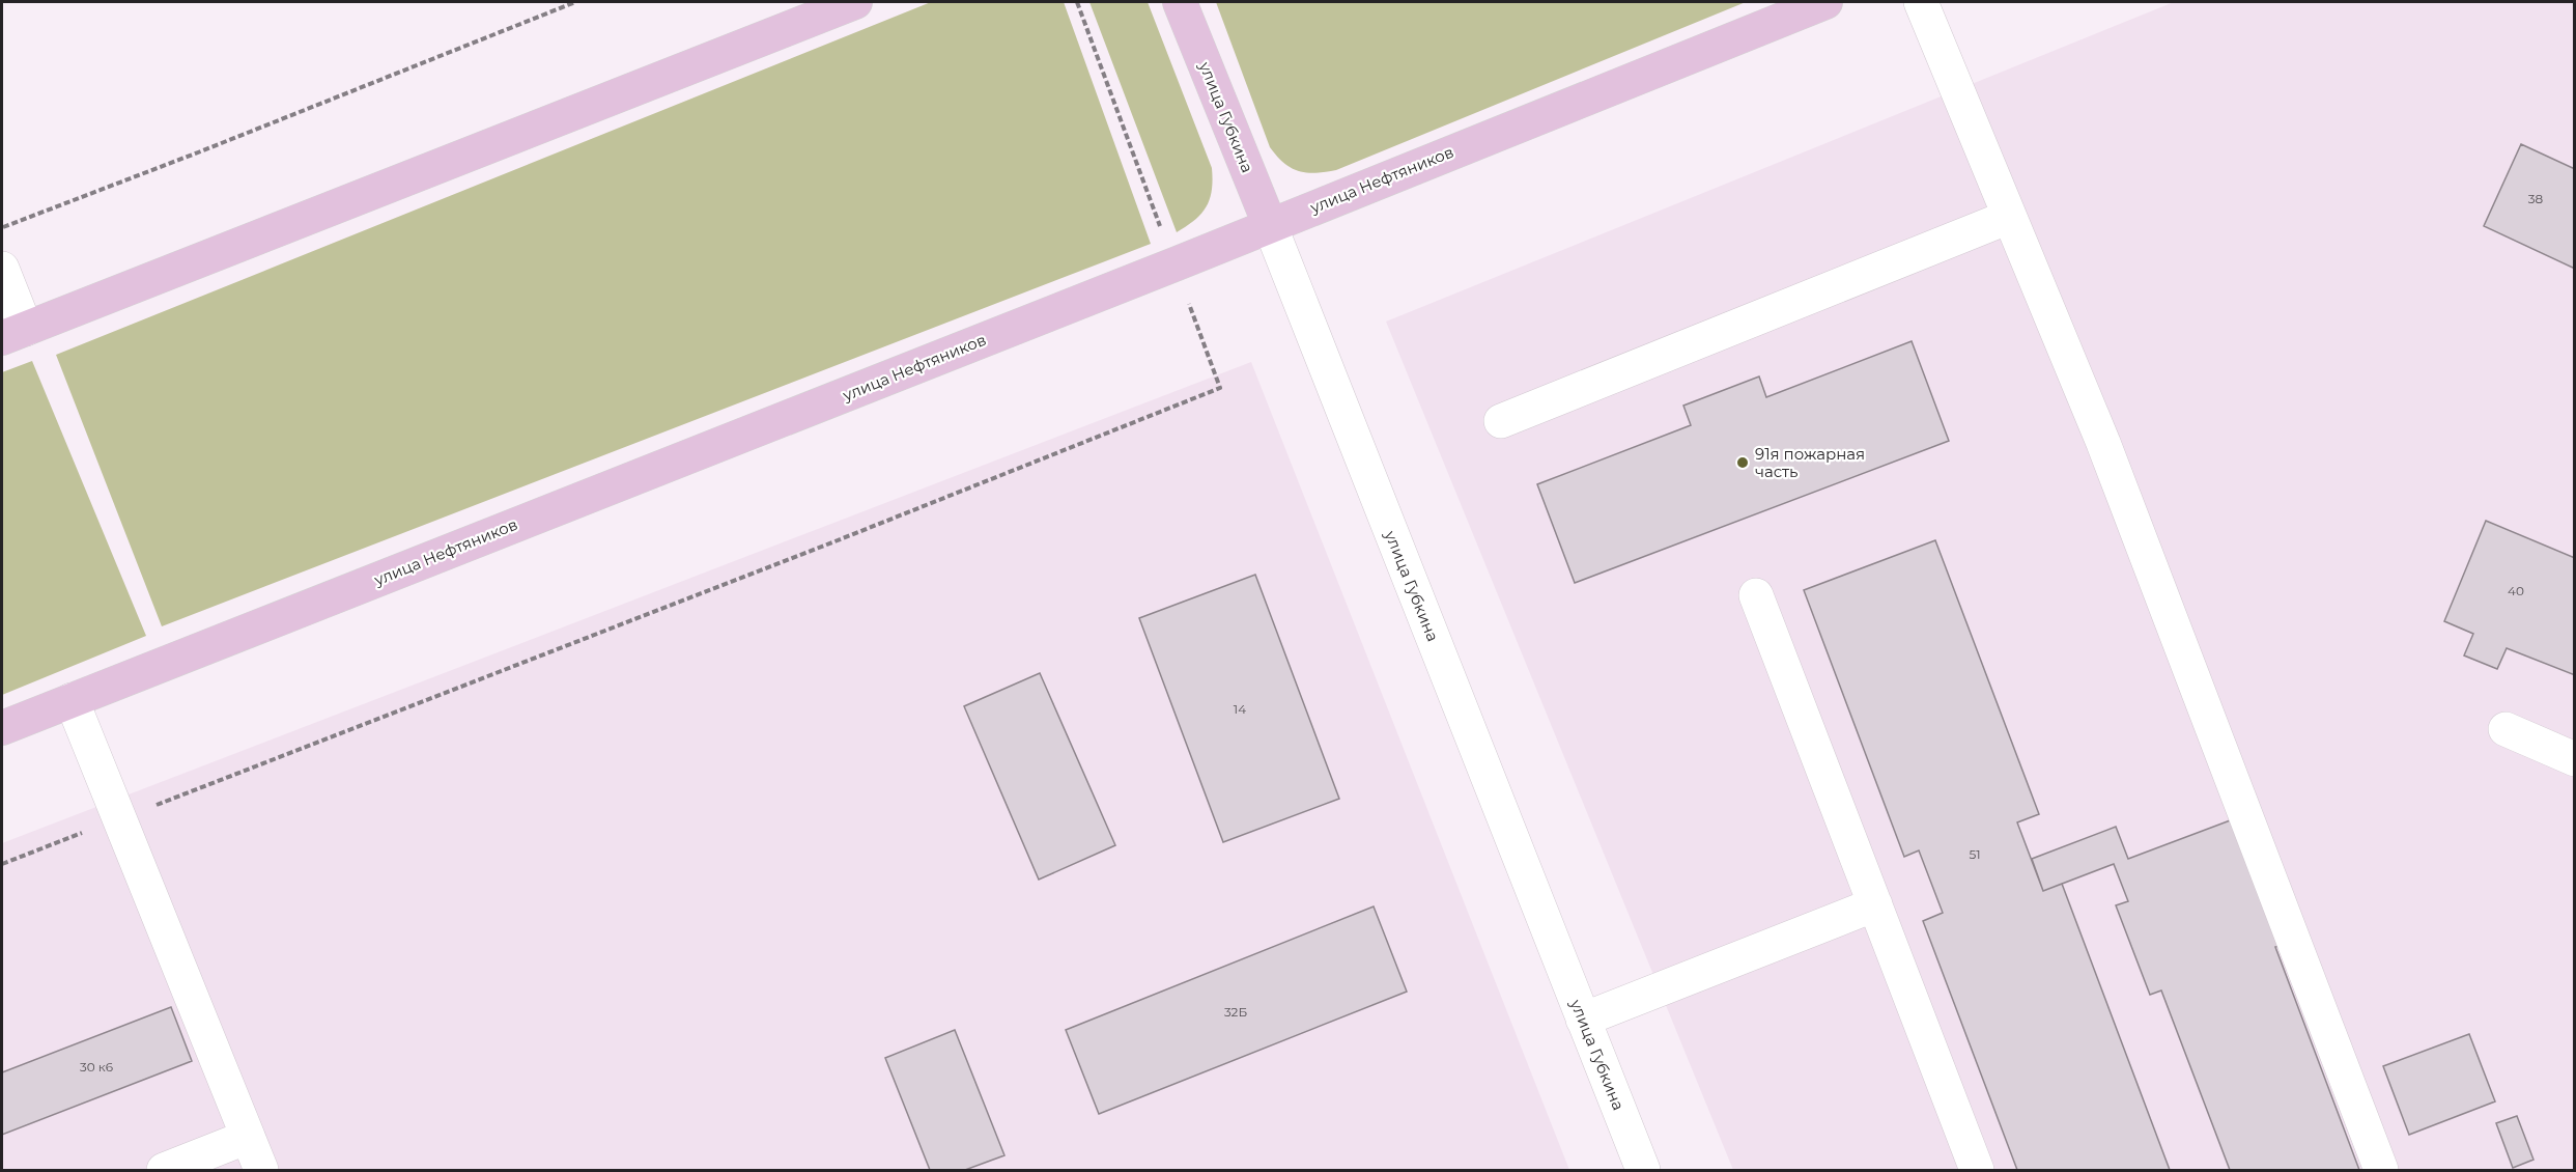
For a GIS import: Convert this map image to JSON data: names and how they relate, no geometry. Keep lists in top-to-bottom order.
{
  "streets": {
    "main road": ["улица Губкина", "улица Нефтяников"]
  },
  "crossings": [
    ["улица Губкина", "улица Нефтяников"]
  ],
  "places": ["91я пожарная часть"],
  "house_numbers": [
    "38",
    "40",
    "14",
    "51",
    "32Б",
    "30 к6"
  ]
}
